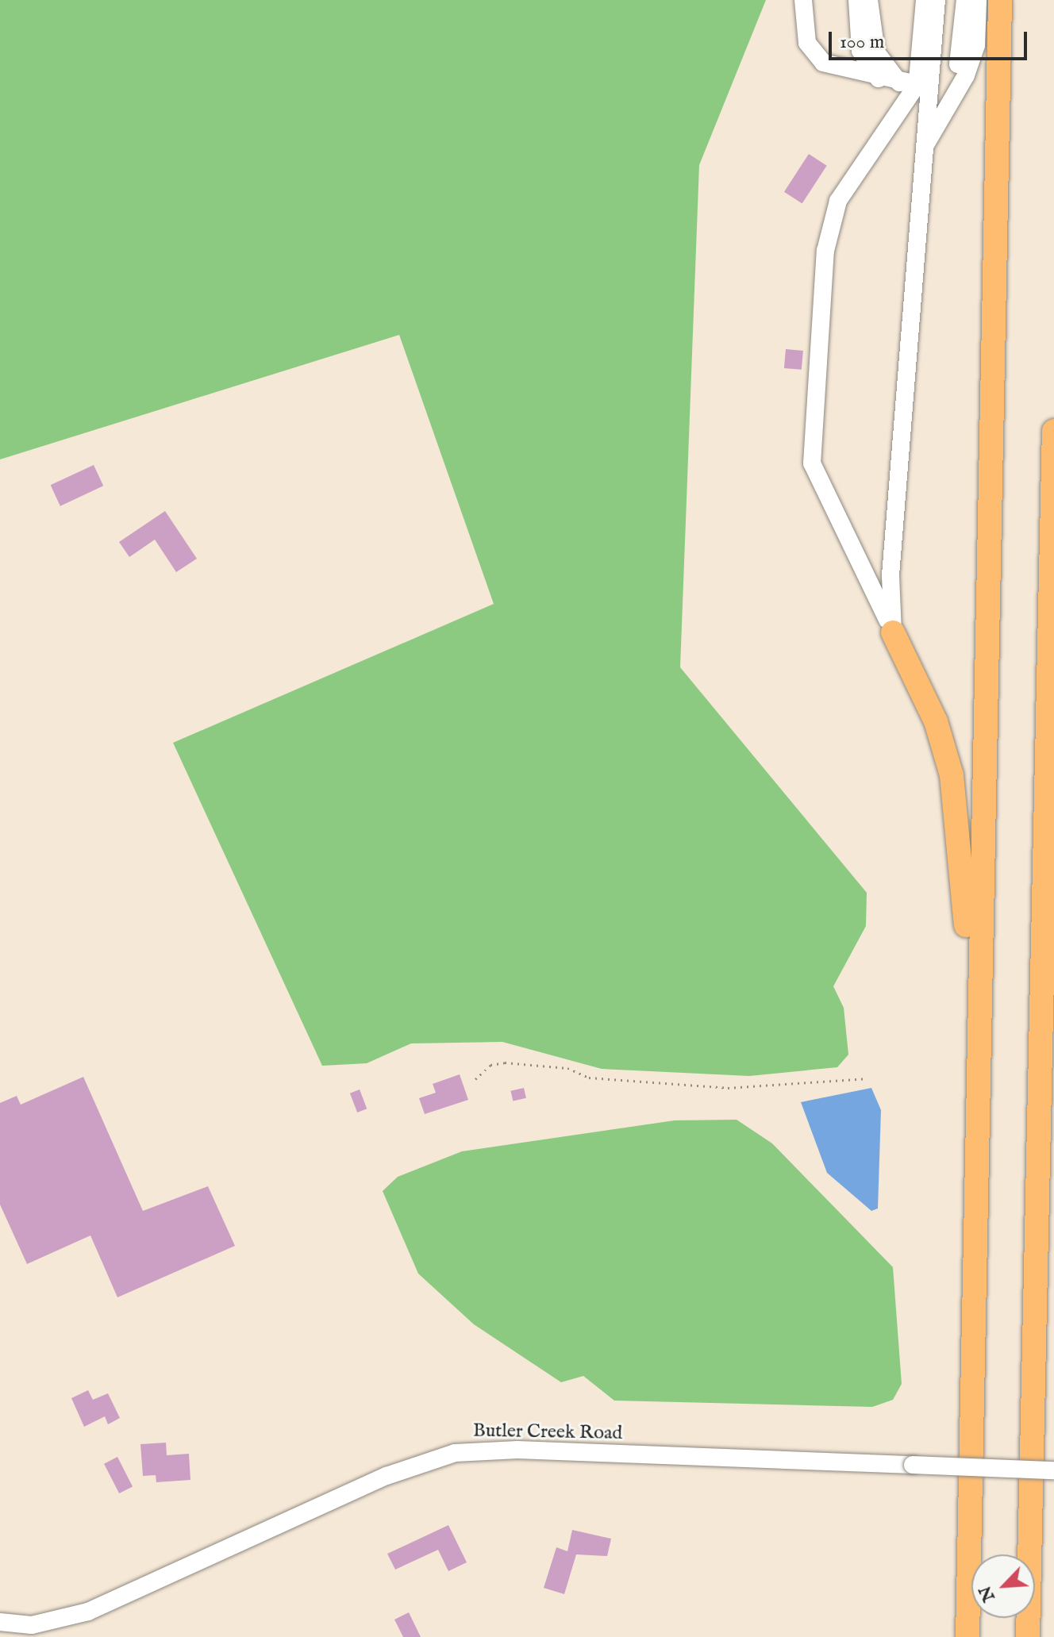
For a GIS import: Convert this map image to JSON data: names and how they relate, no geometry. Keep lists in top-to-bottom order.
{
  "streets": {
    "street": ["Butler Creek Road"]
  },
  "scale_bar": "100 m",
  "north": "bottom left"
}
